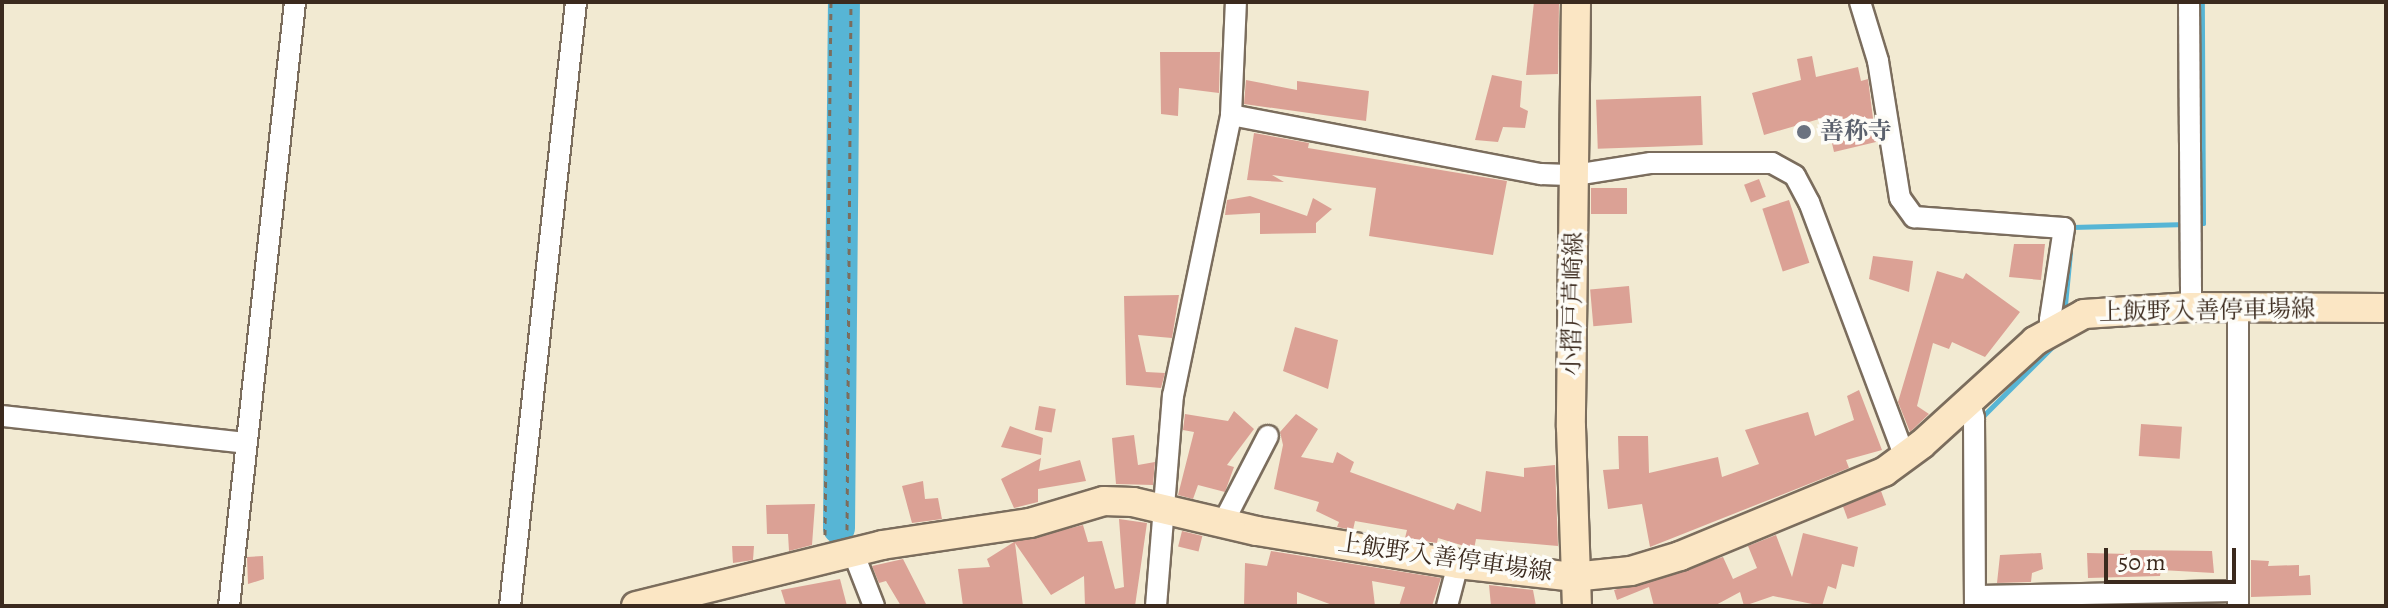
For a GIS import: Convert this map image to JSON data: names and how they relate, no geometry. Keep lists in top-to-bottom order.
{
  "streets": {
    "main road": ["小摺戸芦崎線", "上飯野入善停車場線"]
  },
  "crossings": [
    ["小摺戸芦崎線", "上飯野入善停車場線"]
  ],
  "places": ["善称寺"],
  "scale_bar": "50 m"
}
